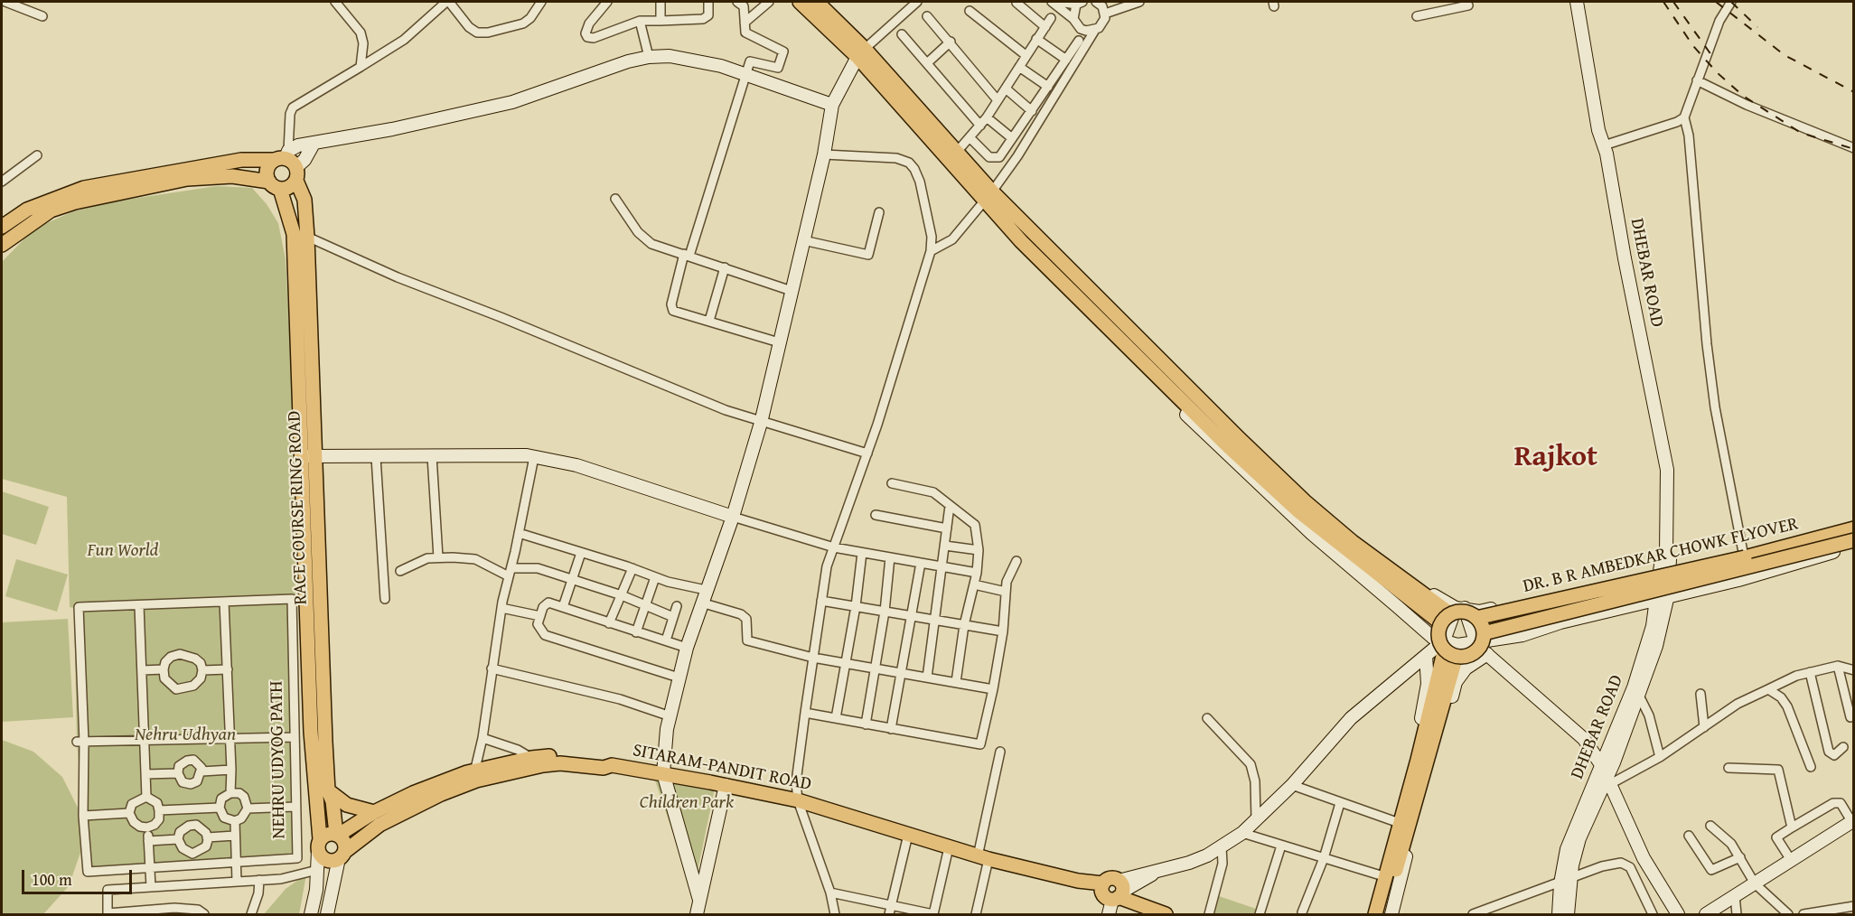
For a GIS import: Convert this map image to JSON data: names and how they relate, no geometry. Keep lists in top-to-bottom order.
{
  "streets": {
    "main road": ["RACE COURSE RING ROAD", "DR. B R AMBEDKAR CHOWK FLYOVER", "SITARAM-PANDIT ROAD"],
    "street": ["DHEBAR ROAD", "NEHRU UDYOG PATH"]
  },
  "crossings": [
    ["RACE COURSE RING ROAD", "SITARAM-PANDIT ROAD"]
  ],
  "districts": ["Rajkot"],
  "parks": ["Fun World", "Nehru Udhyan", "Children Park"],
  "scale_bar": "100 m"
}
